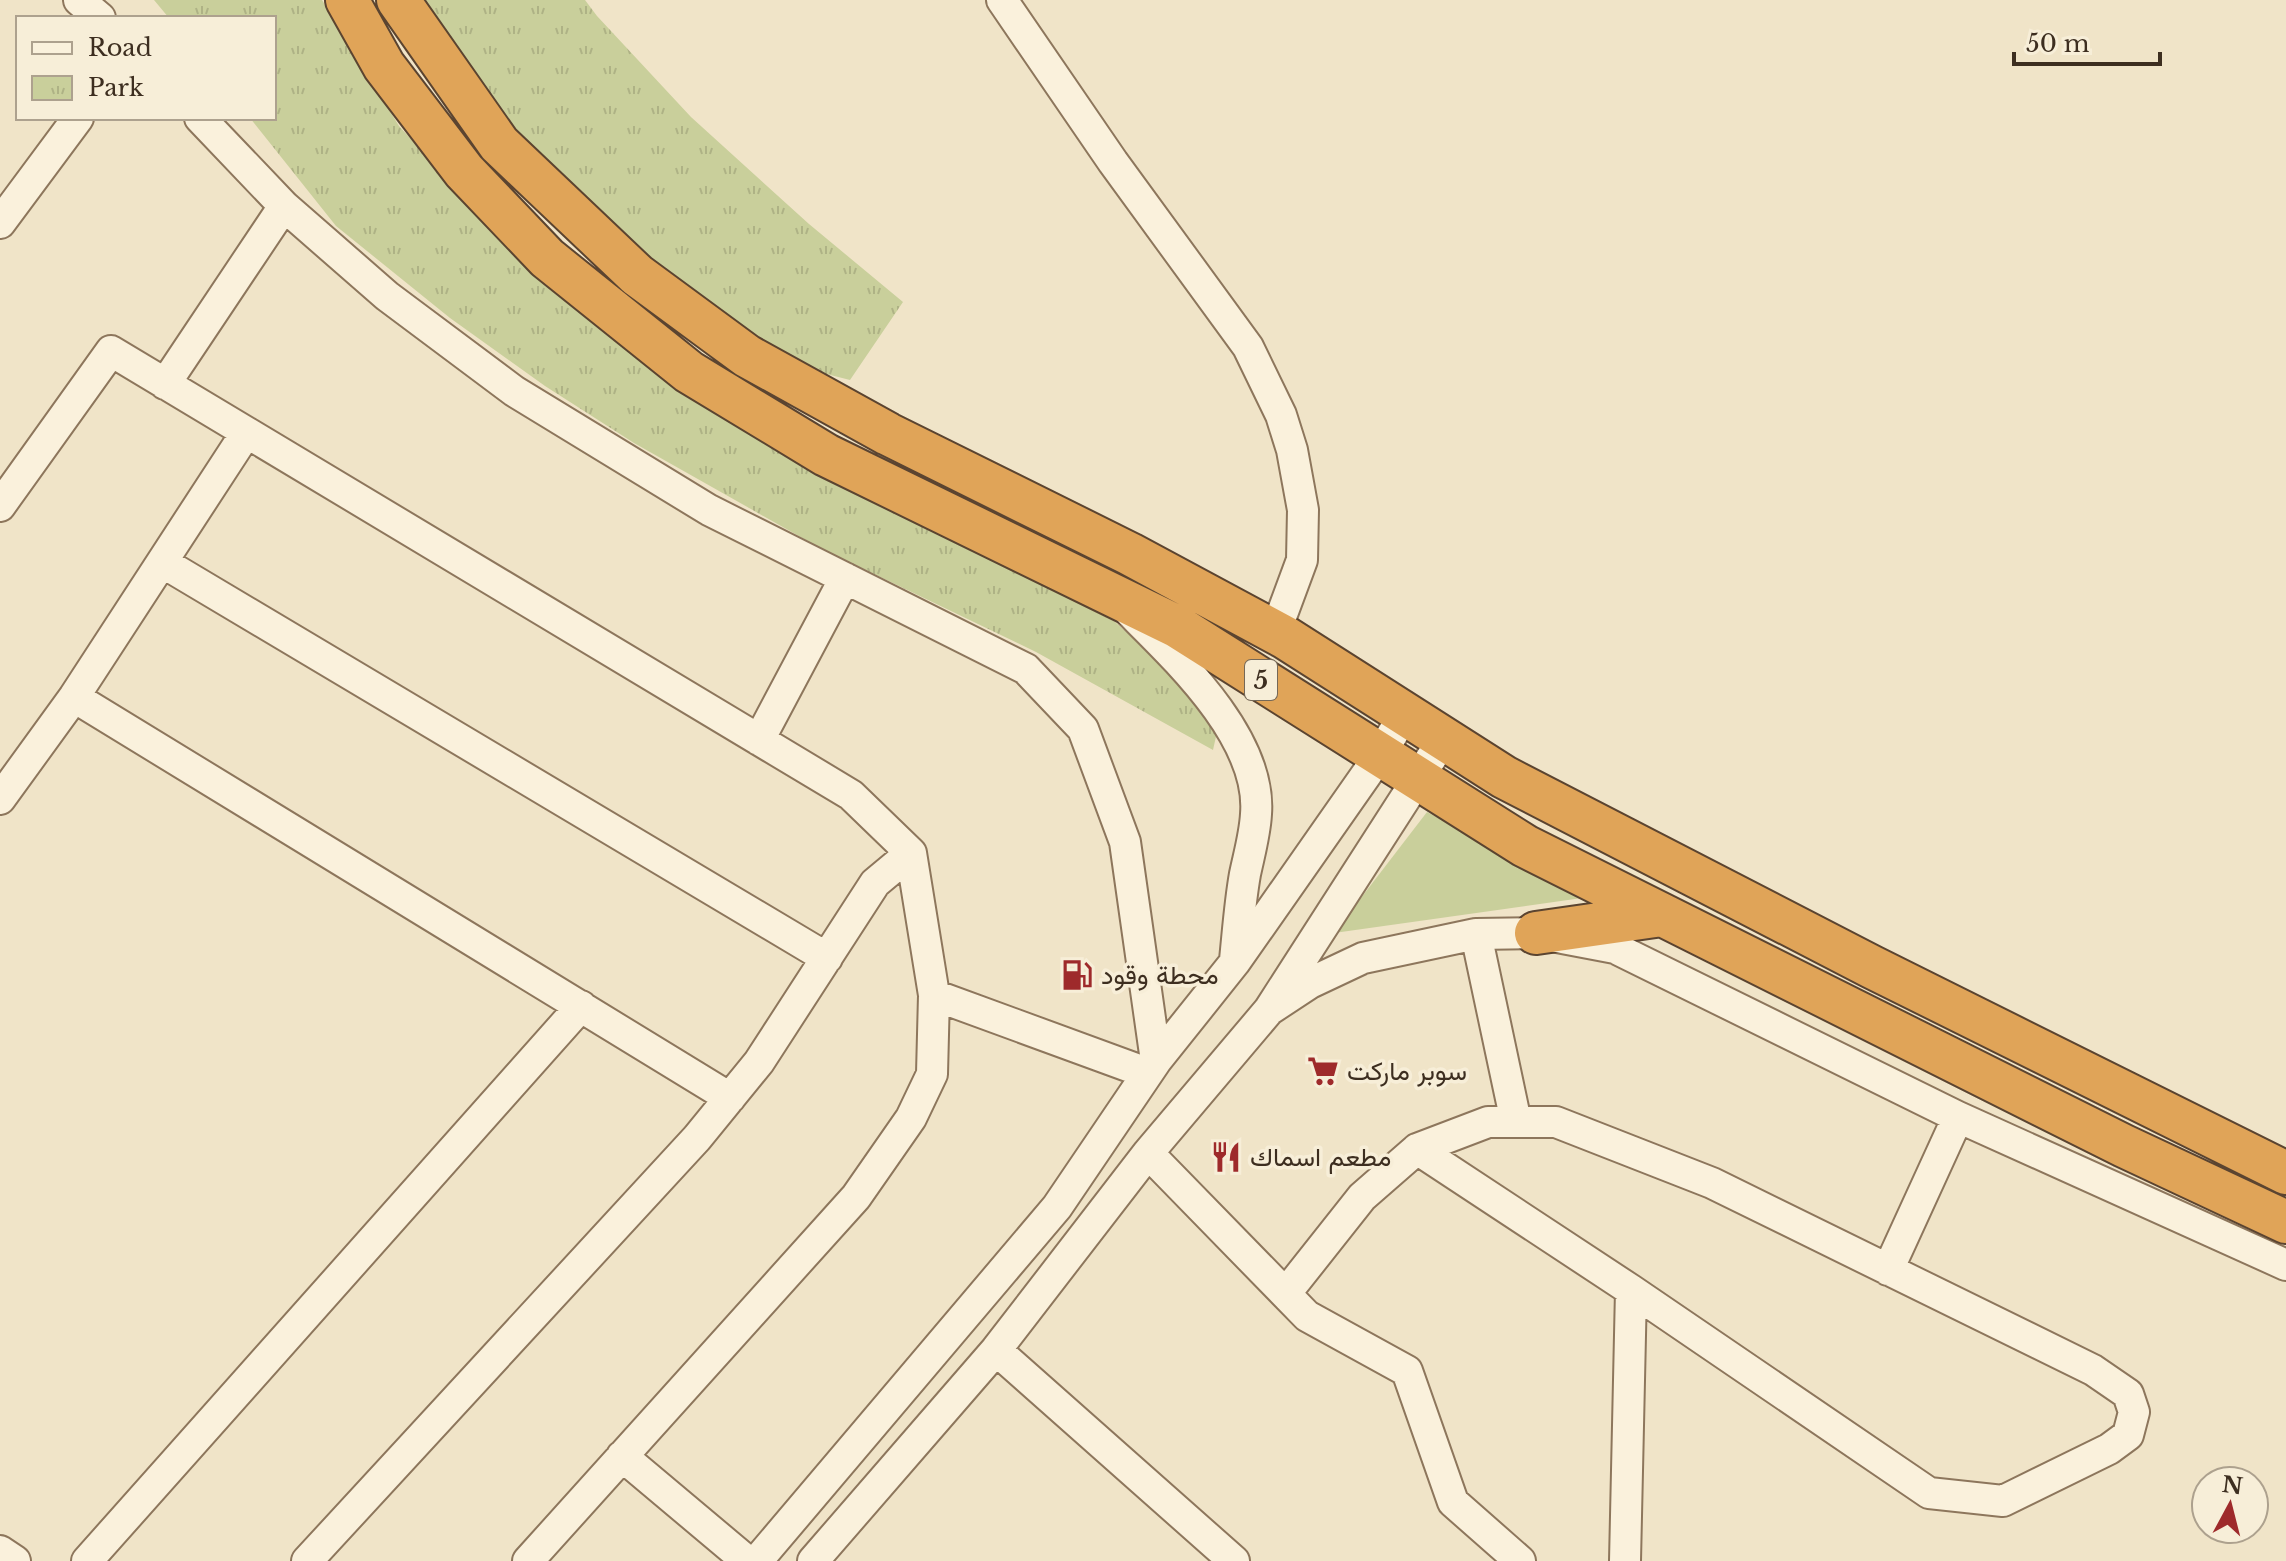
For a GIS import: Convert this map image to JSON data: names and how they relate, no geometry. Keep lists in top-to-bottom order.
{
  "streets": {
    "highway": ["5"]
  },
  "places": {
    "fuel station": ["محطة وقود"],
    "supermarket": ["سوبر ماركت"],
    "restaurant": ["مطعم اسماك"]
  },
  "legend": ["Road", "Park"],
  "scale_bar": "50 m",
  "north": "top"
}
